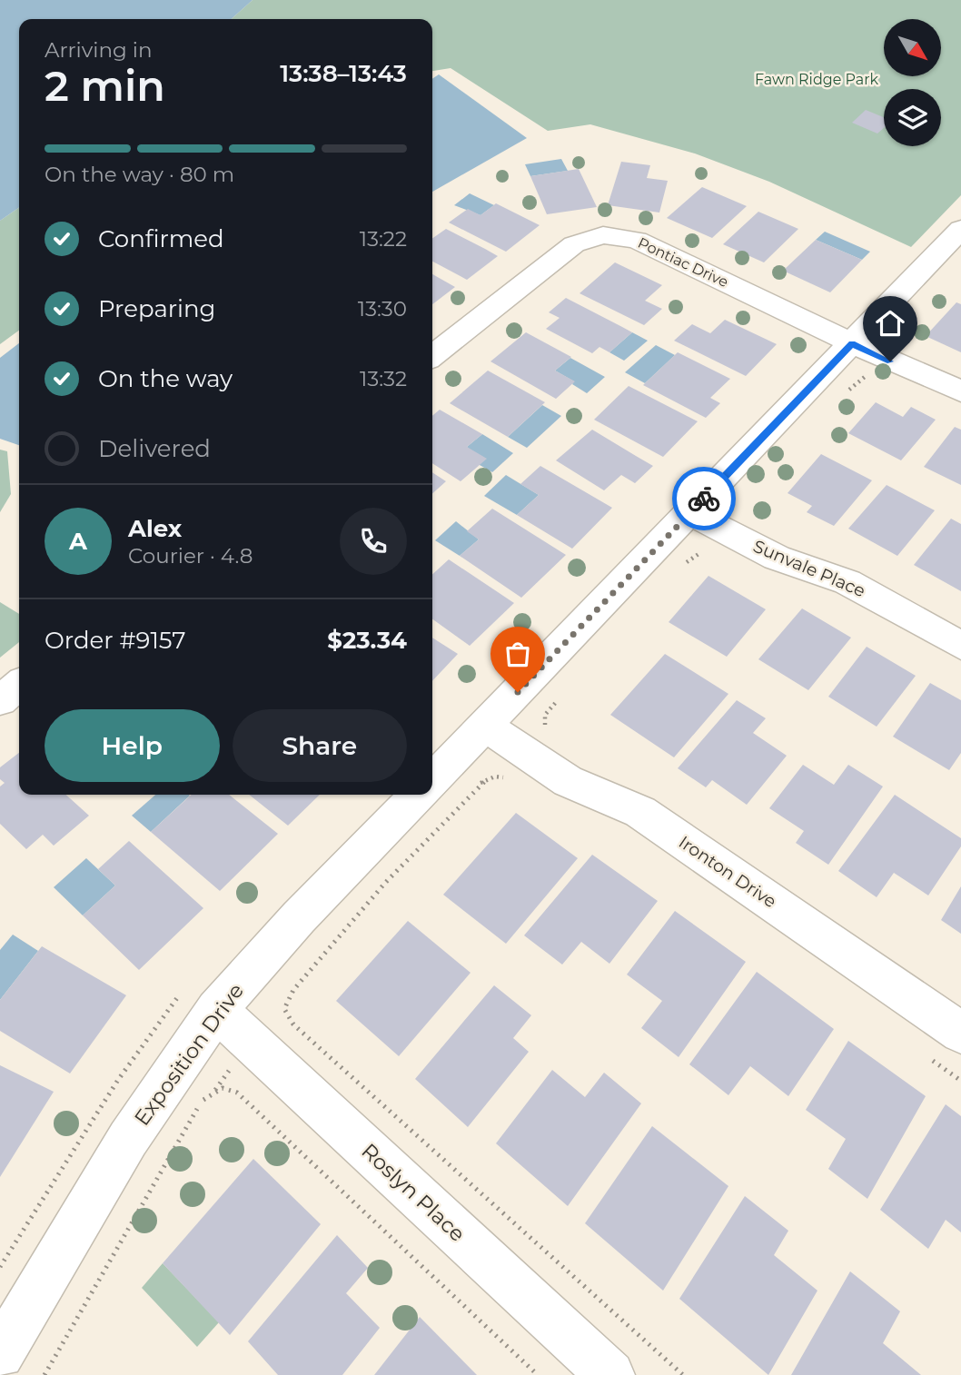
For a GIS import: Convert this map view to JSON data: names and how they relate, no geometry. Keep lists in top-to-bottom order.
{
  "streets": {
    "street": [
      "Pontiac Drive",
      "Sunvale Place",
      "Ironton Drive",
      "Exposition Drive",
      "Roslyn Place"
    ]
  },
  "crossings": [
    ["Exposition Drive", "Roslyn Place"]
  ],
  "parks": ["Fawn Ridge Park"],
  "north": "bottom right",
  "page": {
    "heading": ["2 min", "Arriving in", "13:38–13:43"],
    "panel": [
      "Alex",
      "Courier · 4.8",
      "Order #9157",
      "$23.34"
    ],
    "bar": "On the way · 80 m",
    "list": [
      ["Confirmed", "13:22"],
      ["Preparing", "13:30"],
      ["On the way", "13:32"],
      "Delivered"
    ],
    "round": "A",
    "buttons": ["Help", "Share"]
  }
}
